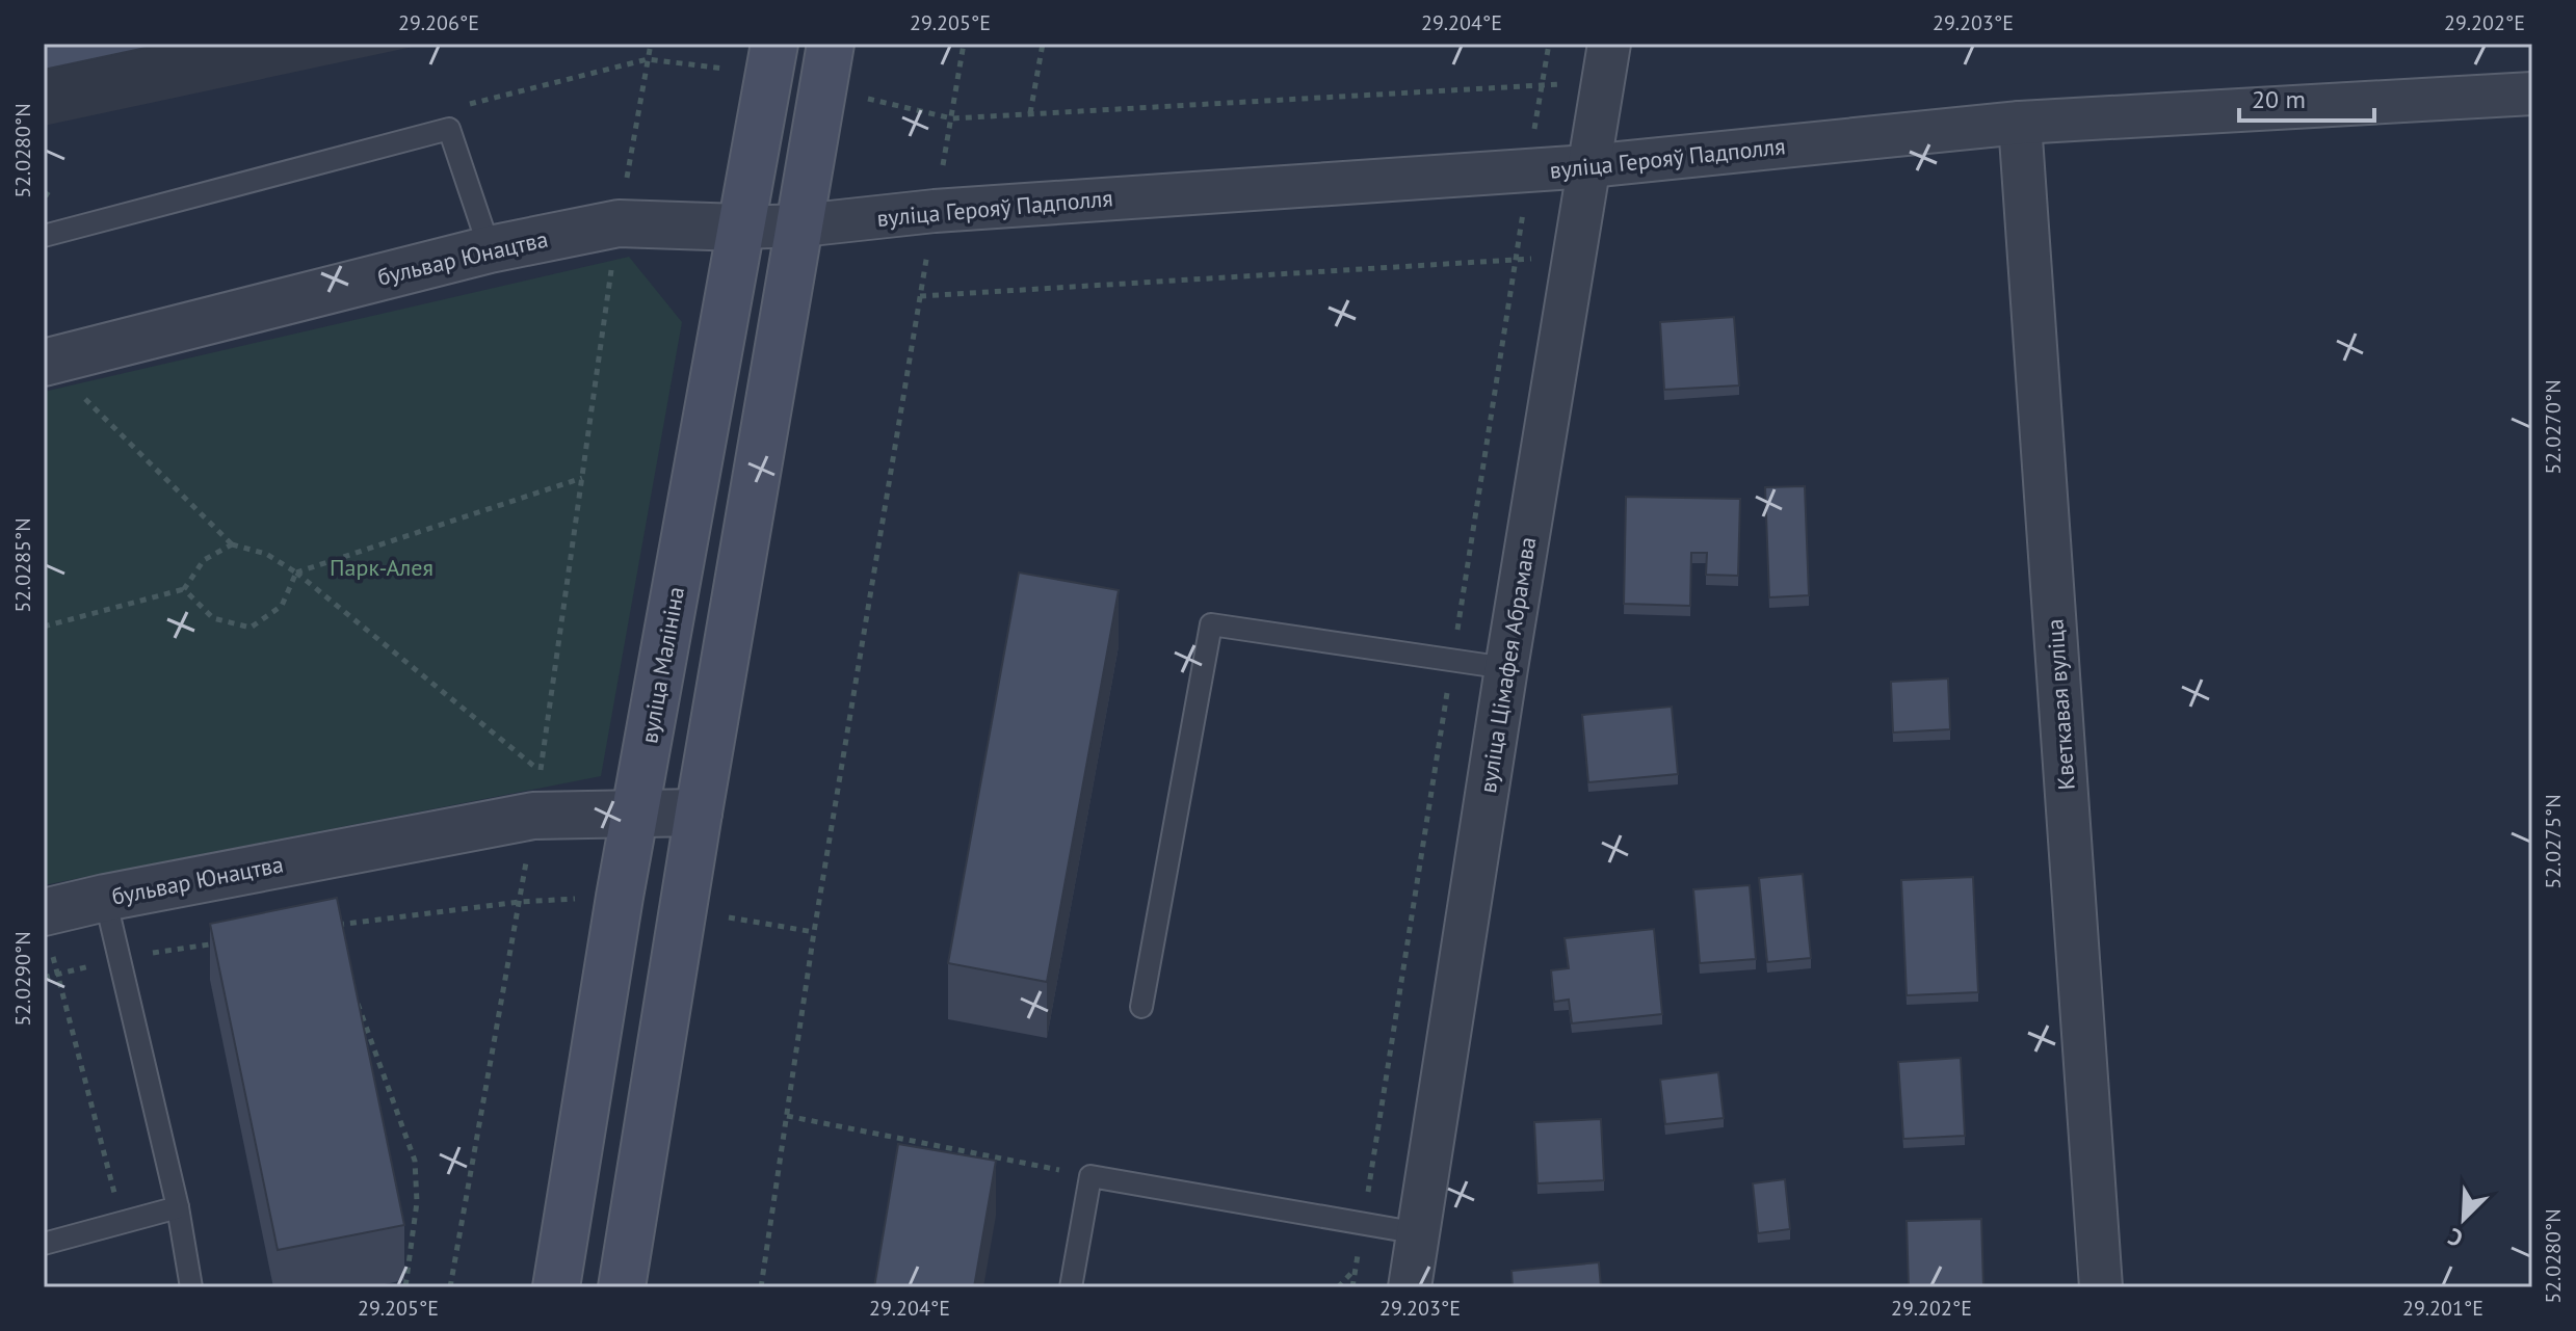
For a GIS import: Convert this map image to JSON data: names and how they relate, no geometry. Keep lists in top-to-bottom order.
{
  "streets": {
    "main road": ["вуліца Малініна"],
    "street": [
      "вуліца Герояў Падполля",
      "бульвар Юнацтва",
      "вуліца Цімафея Абрамава",
      "Кветкавая вуліца"
    ]
  },
  "crossings": [
    ["вуліца Герояў Падполля", "бульвар Юнацтва"],
    ["вуліца Герояў Падполля", "вуліца Малініна"],
    ["вуліца Герояў Падполля", "вуліца Цімафея Абрамава"],
    ["вуліца Герояў Падполля", "Кветкавая вуліца"],
    ["бульвар Юнацтва", "вуліца Малініна"]
  ],
  "parks": ["Парк-Алея"],
  "scale_bar": "20 m",
  "north": "bottom left",
  "coordinates": [
    "29.206°E",
    "29.205°E",
    "29.204°E",
    "29.203°E",
    "29.202°E",
    "52.0280°N",
    "52.0270°N",
    "52.0285°N",
    "52.0275°N",
    "52.0290°N",
    "29.201°E"
  ]
}
